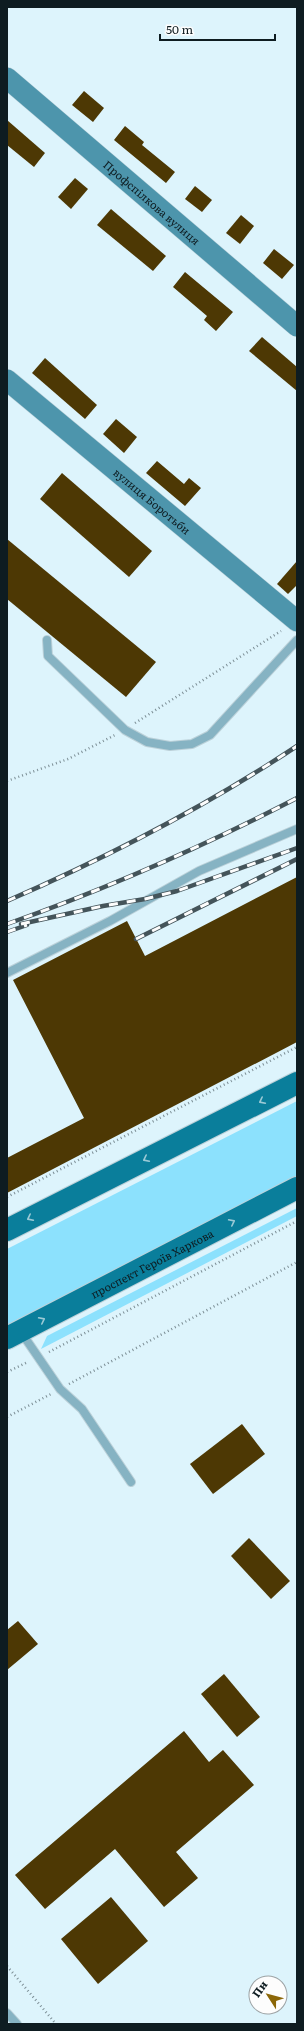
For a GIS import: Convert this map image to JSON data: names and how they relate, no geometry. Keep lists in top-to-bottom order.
{
  "streets": {
    "main road": ["проспект Героїв Харкова"],
    "street": ["Профспілкова вулиця", "вулиця Боротьби"]
  },
  "scale_bar": "50 m",
  "north": "top left"
}
